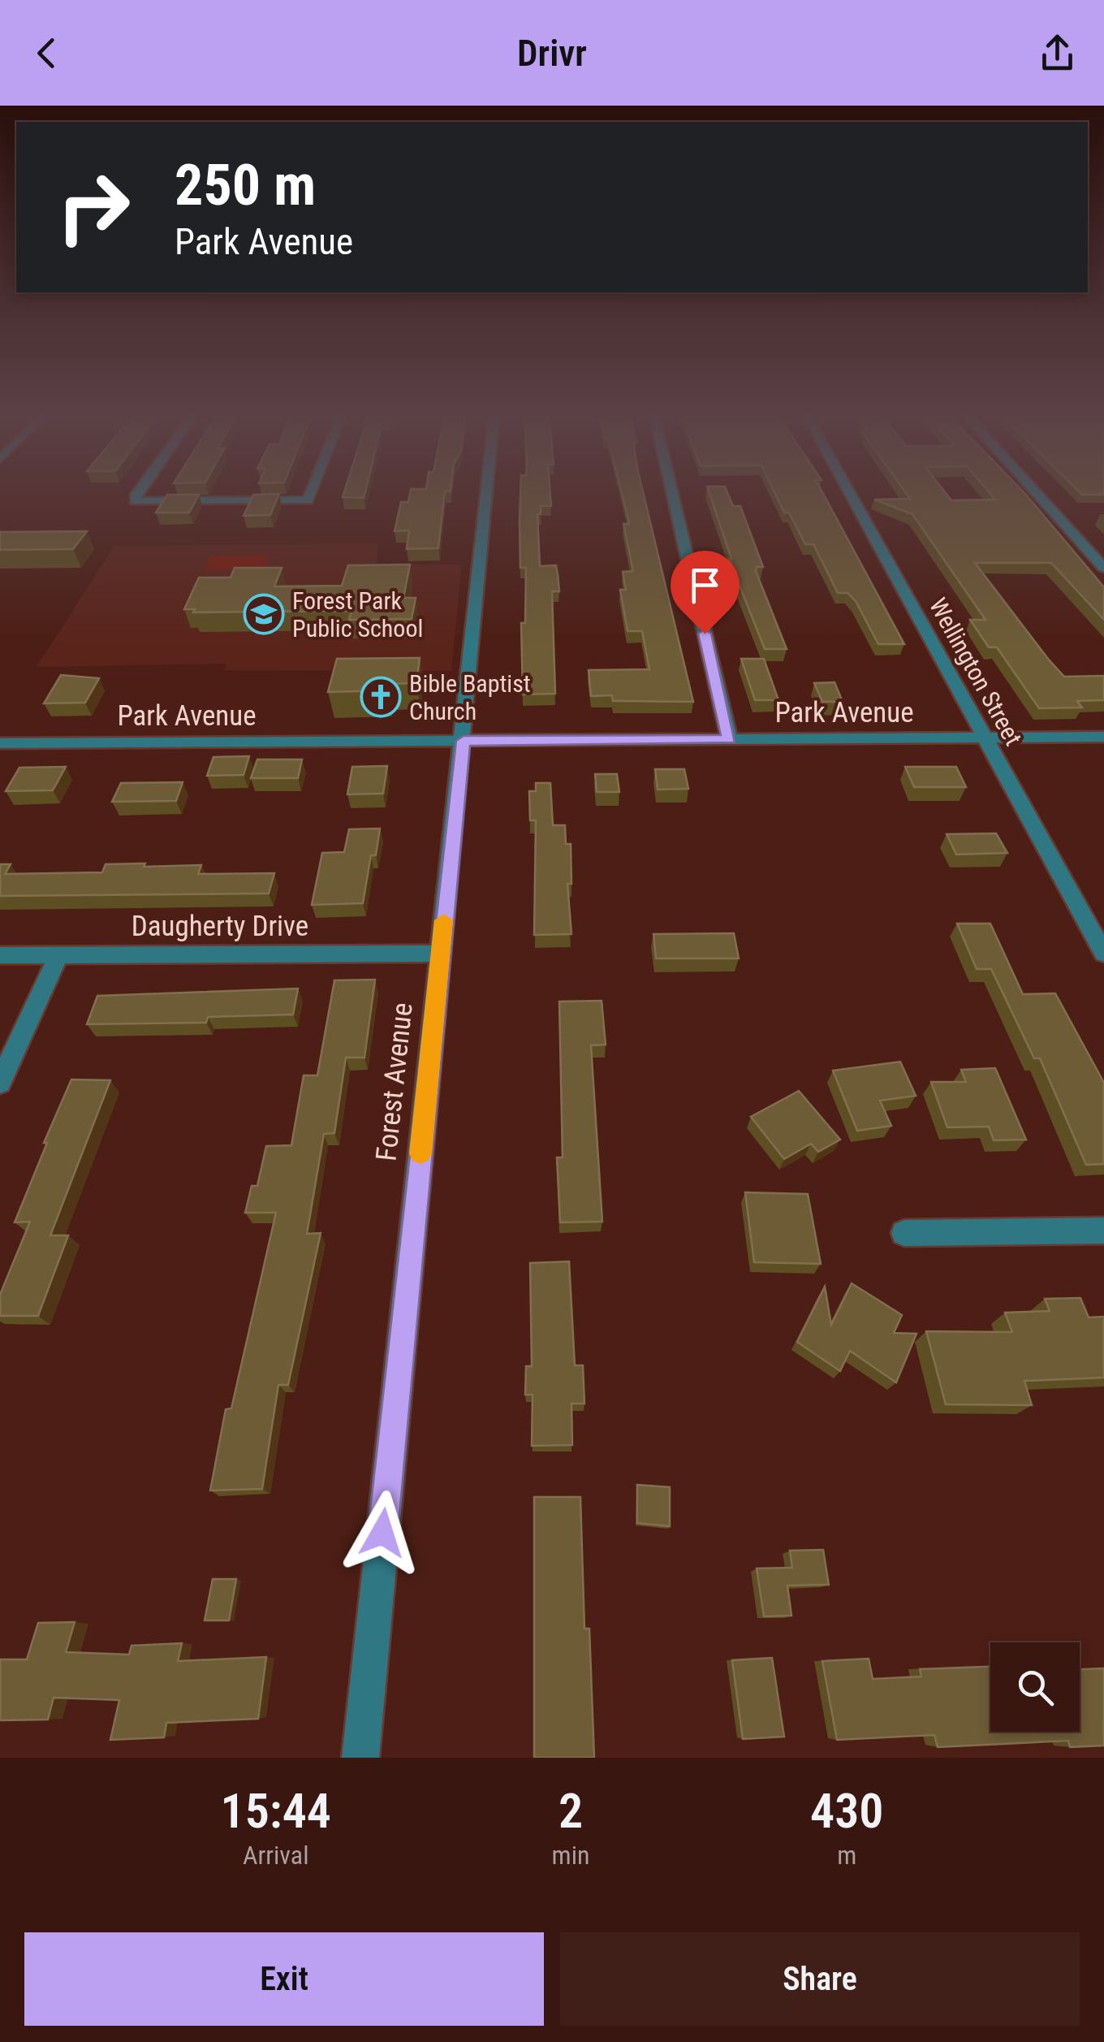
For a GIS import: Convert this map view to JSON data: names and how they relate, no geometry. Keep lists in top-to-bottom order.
{
  "streets": {
    "street": [
      "Wellington Street",
      "Park Avenue",
      "Daugherty Drive",
      "Forest Avenue"
    ]
  },
  "crossings": [
    ["Wellington Street", "Park Avenue"],
    ["Park Avenue", "Forest Avenue"],
    ["Daugherty Drive", "Forest Avenue"]
  ],
  "places": {
    "school or university": ["Forest Park Public School"],
    "church": ["Bible Baptist Church"]
  },
  "page": {
    "header": "Drivr",
    "turn": ["250 m", "Park Avenue"],
    "eta": [
      "15:44",
      "Arrival",
      "2",
      "min",
      "430",
      "m"
    ],
    "buttons": ["Exit", "Share"]
  }
}
